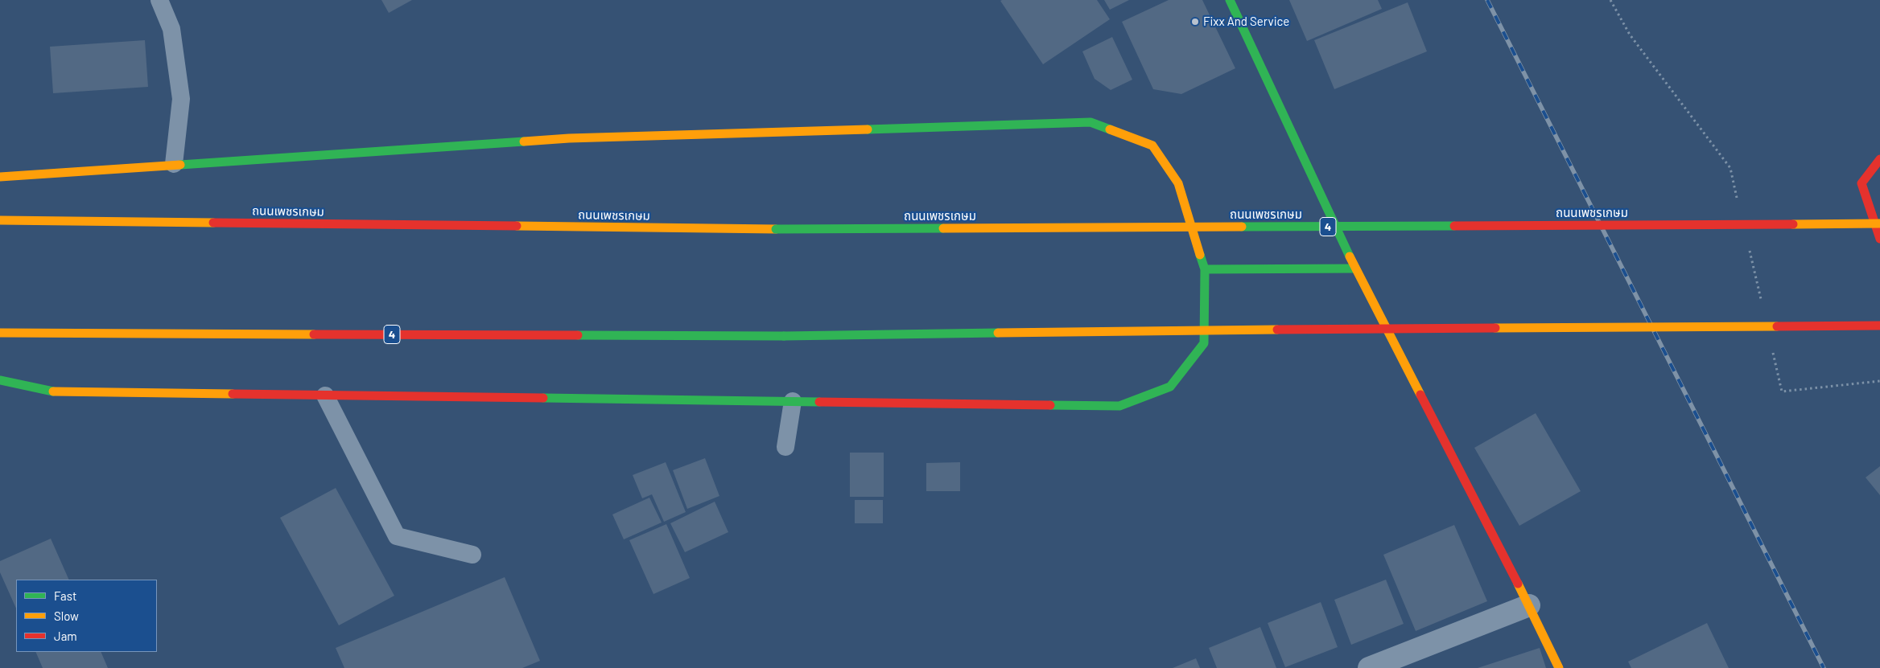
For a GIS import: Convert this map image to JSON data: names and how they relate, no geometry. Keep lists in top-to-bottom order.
{
  "streets": {
    "main road": ["ถนนเพชรเกษม", "4"]
  },
  "places": ["Fixx And Service"],
  "legend": ["Fast", "Slow", "Jam"]
}
